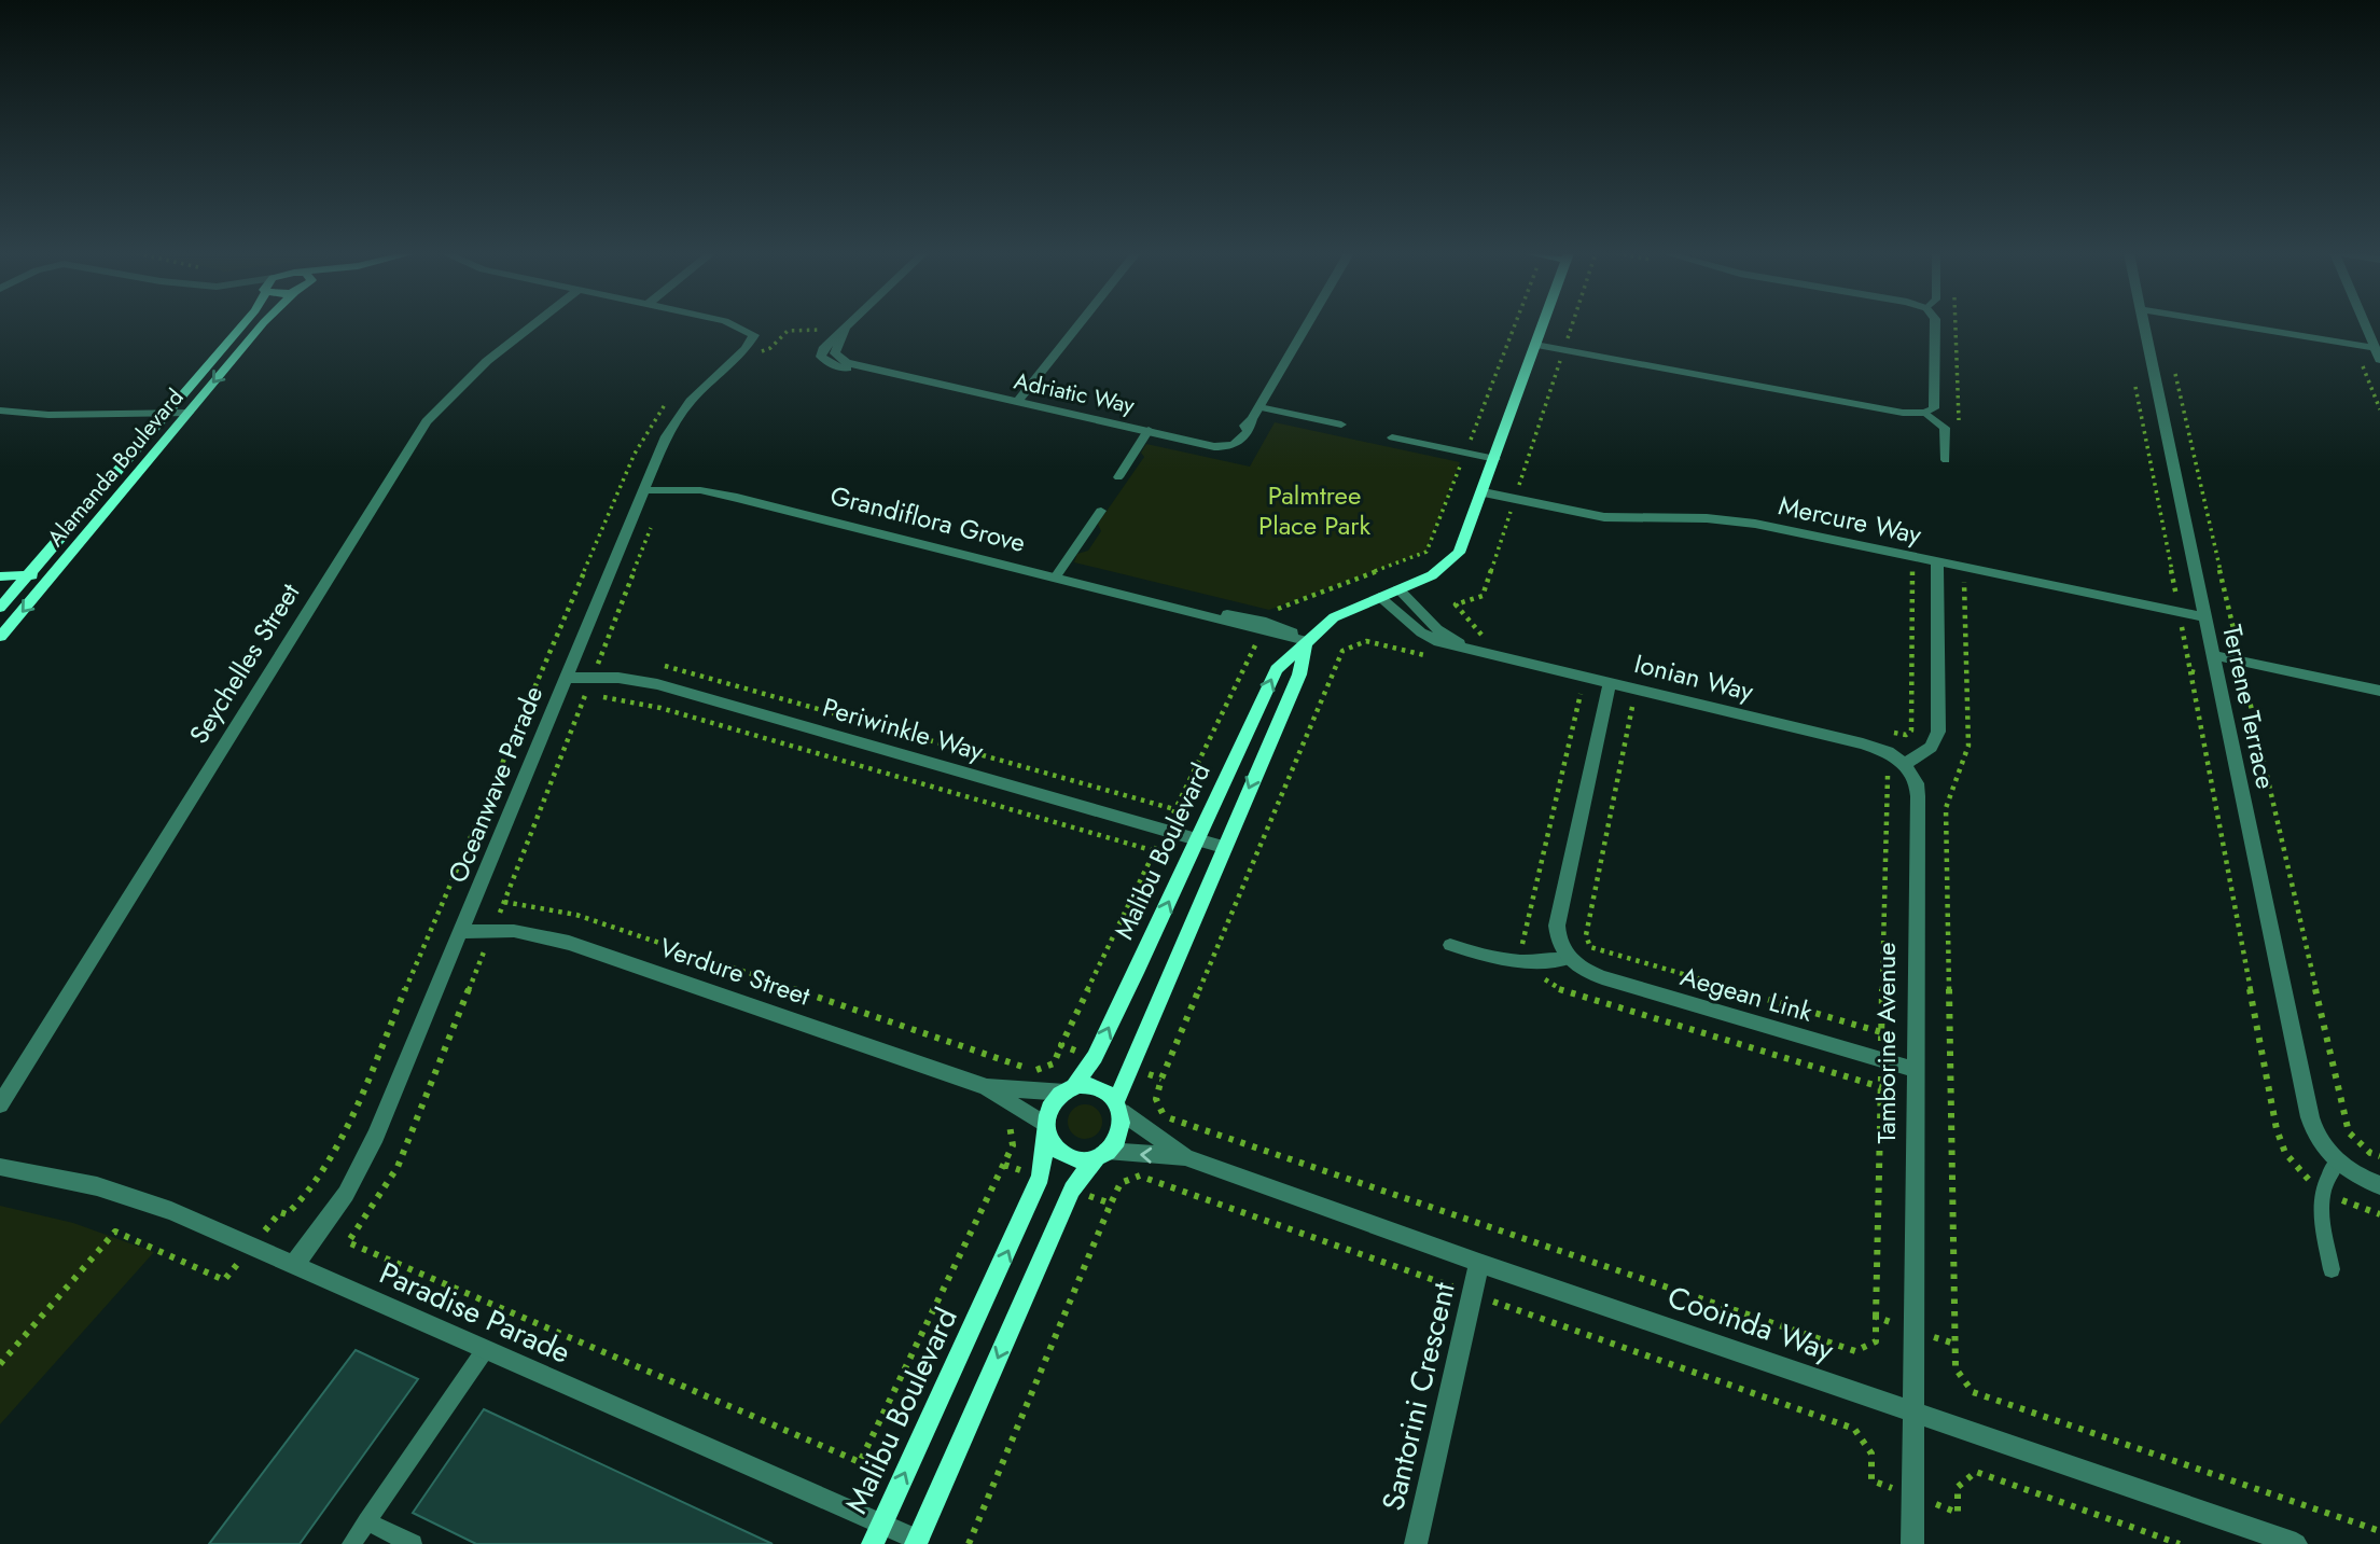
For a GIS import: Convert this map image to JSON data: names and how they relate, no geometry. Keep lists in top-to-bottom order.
{
  "streets": {
    "street": [
      "Adriatic Way",
      "Alamanda Boulevard",
      "Grandiflora Grove",
      "Mercure Way",
      "Seychelles Street",
      "Ionian Way",
      "Terrene Terrace",
      "Periwinkle Way",
      "Oceanwave Parade",
      "Malibu Boulevard",
      "Verdure Street",
      "Aegean Link",
      "Tamborine Avenue",
      "Paradise Parade",
      "Cooinda Way",
      "Santorini Crescent"
    ]
  },
  "crossings": [
    ["Grandiflora Grove", "Oceanwave Parade"],
    ["Grandiflora Grove", "Malibu Boulevard"],
    ["Mercure Way", "Terrene Terrace"],
    ["Mercure Way", "Malibu Boulevard"],
    ["Ionian Way", "Malibu Boulevard"],
    ["Ionian Way", "Tamborine Avenue"],
    ["Periwinkle Way", "Oceanwave Parade"],
    ["Periwinkle Way", "Malibu Boulevard"],
    ["Oceanwave Parade", "Verdure Street"],
    ["Oceanwave Parade", "Paradise Parade"],
    ["Malibu Boulevard", "Verdure Street"],
    ["Malibu Boulevard", "Paradise Parade"],
    ["Malibu Boulevard", "Cooinda Way"],
    ["Verdure Street", "Cooinda Way"],
    ["Aegean Link", "Tamborine Avenue"],
    ["Tamborine Avenue", "Cooinda Way"],
    ["Cooinda Way", "Santorini Crescent"]
  ],
  "parks": ["Palmtree Place Park"]
}
